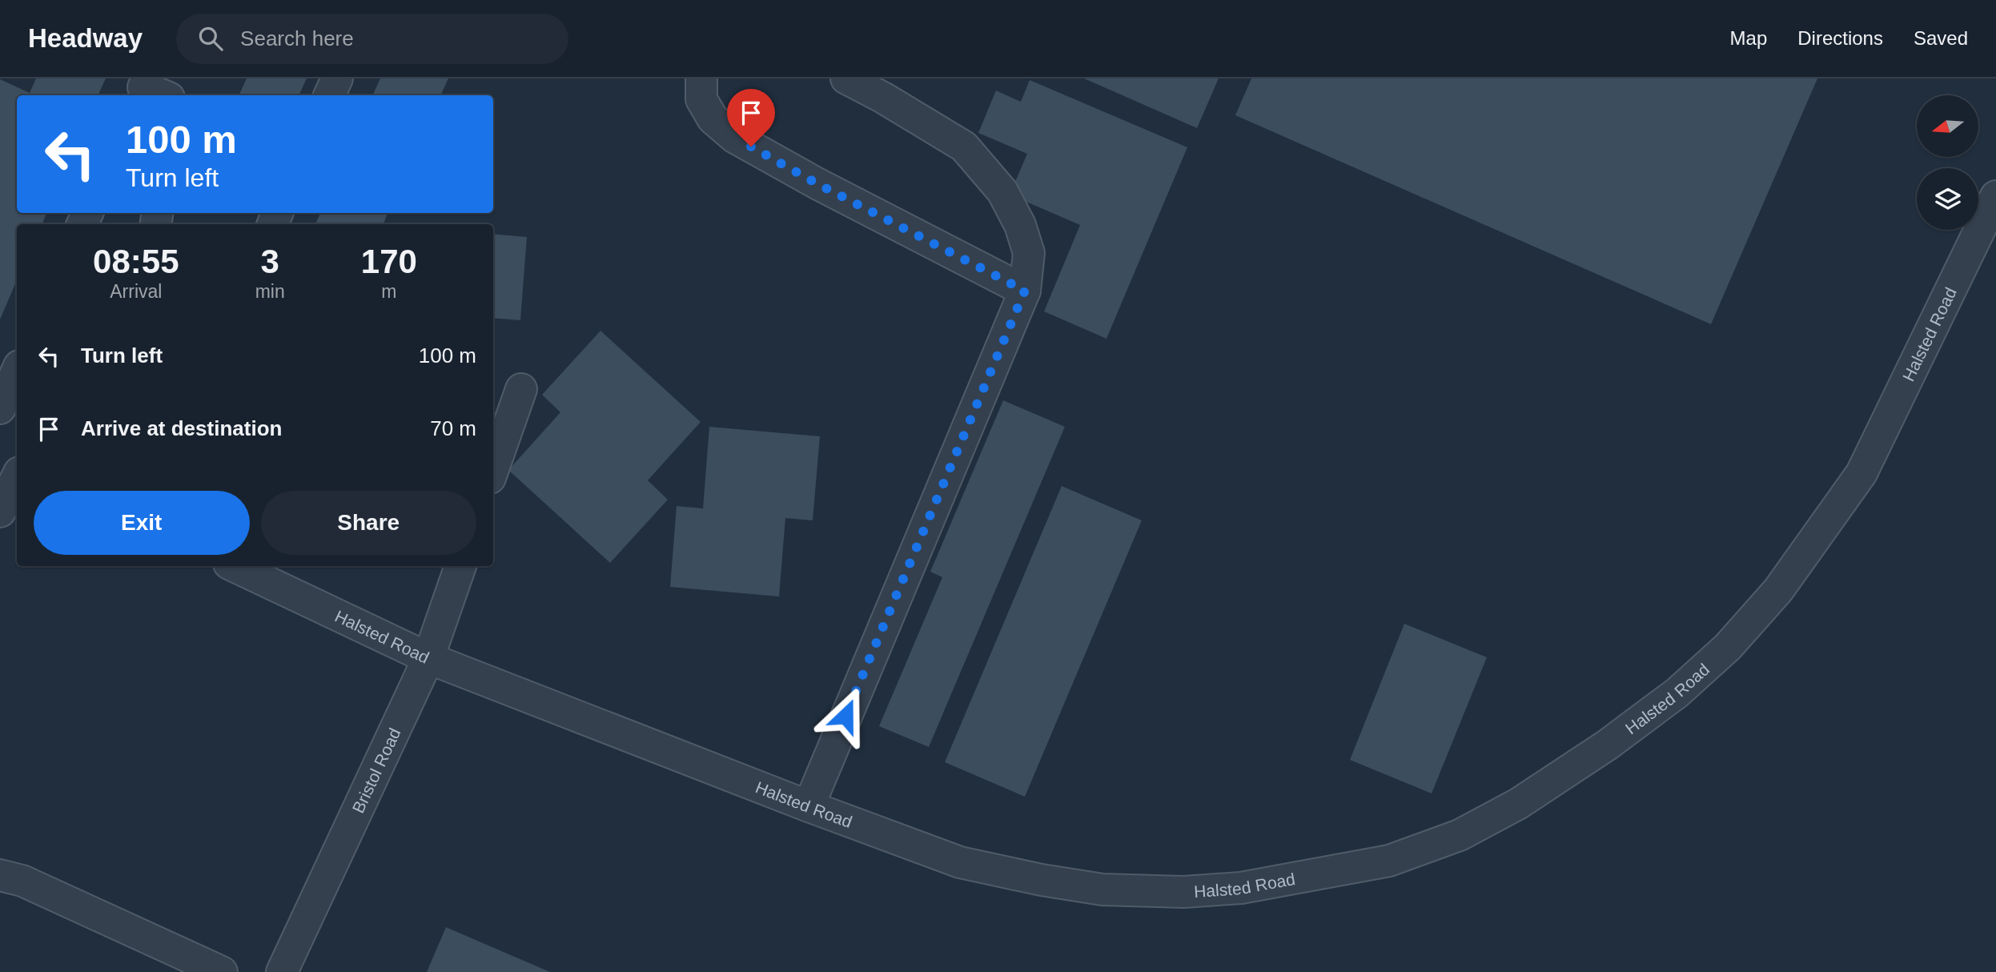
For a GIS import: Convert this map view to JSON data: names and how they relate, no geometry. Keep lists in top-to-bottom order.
{
  "streets": {
    "lane": ["Halsted Road", "Bristol Road"]
  },
  "crossings": [
    ["Halsted Road", "Bristol Road"]
  ],
  "north": "left",
  "page": {
    "header": "Headway",
    "search": "Search here",
    "nav": ["Map", "Directions", "Saved"],
    "turn": ["100 m", "Turn left"],
    "eta": [
      "08:55",
      "Arrival",
      "3",
      "min",
      "170",
      "m"
    ],
    "list": [
      {
        "name": "Turn left",
        "value": "100 m"
      },
      {
        "name": "Arrive at destination",
        "value": "70 m"
      }
    ],
    "buttons": ["Exit", "Share"]
  }
}
